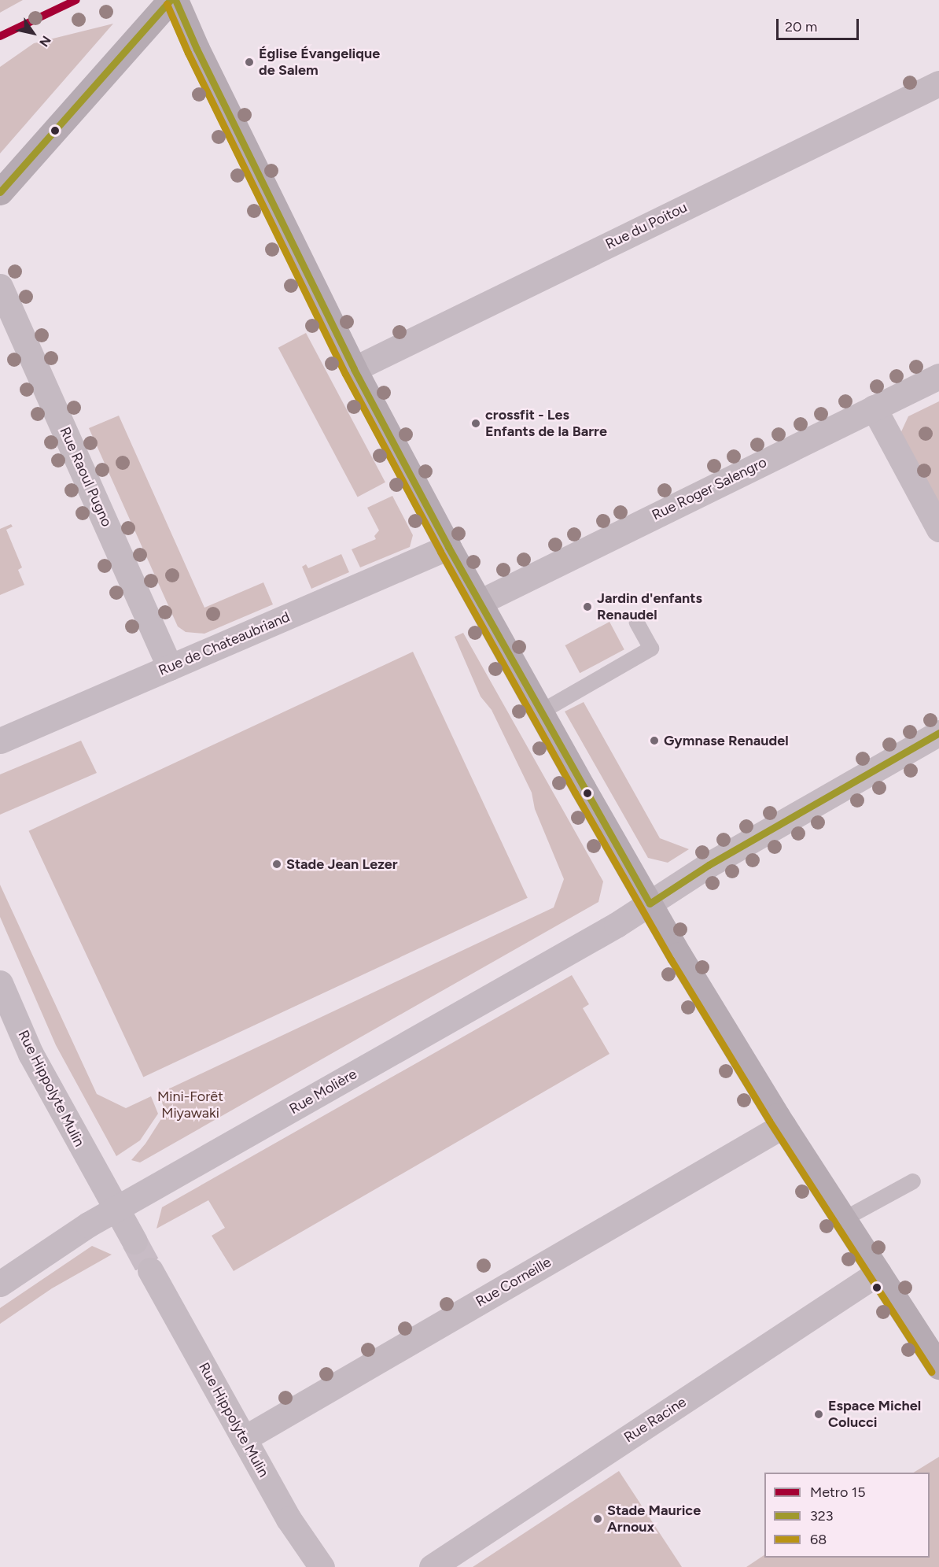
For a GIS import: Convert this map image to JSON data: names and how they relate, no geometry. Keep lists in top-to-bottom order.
{
  "streets": {
    "street": [
      "Rue du Poitou",
      "Rue Raoul Pugno",
      "Rue Roger Salengro",
      "Rue de Chateaubriand",
      "Rue Hippolyte Mulin",
      "Rue Molière",
      "Rue Corneille",
      "Rue Racine"
    ]
  },
  "crossings": [
    ["Rue Raoul Pugno", "Rue de Chateaubriand"],
    ["Rue Hippolyte Mulin", "Rue Molière"],
    ["Rue Hippolyte Mulin", "Rue Corneille"]
  ],
  "parks": ["Mini-Forêt Miyawaki"],
  "places": [
    "Église Évangelique de Salem",
    "crossfit - Les Enfants de la Barre",
    "Jardin d'enfants Renaudel",
    "Gymnase Renaudel",
    "Stade Jean Lezer",
    "Espace Michel Colucci",
    "Stade Maurice Arnoux"
  ],
  "lines": ["metro line 15", "transit line 323", "transit line 68"],
  "legend": ["Metro 15", "323", "68"],
  "scale_bar": "20 m",
  "north": "bottom right"
}
